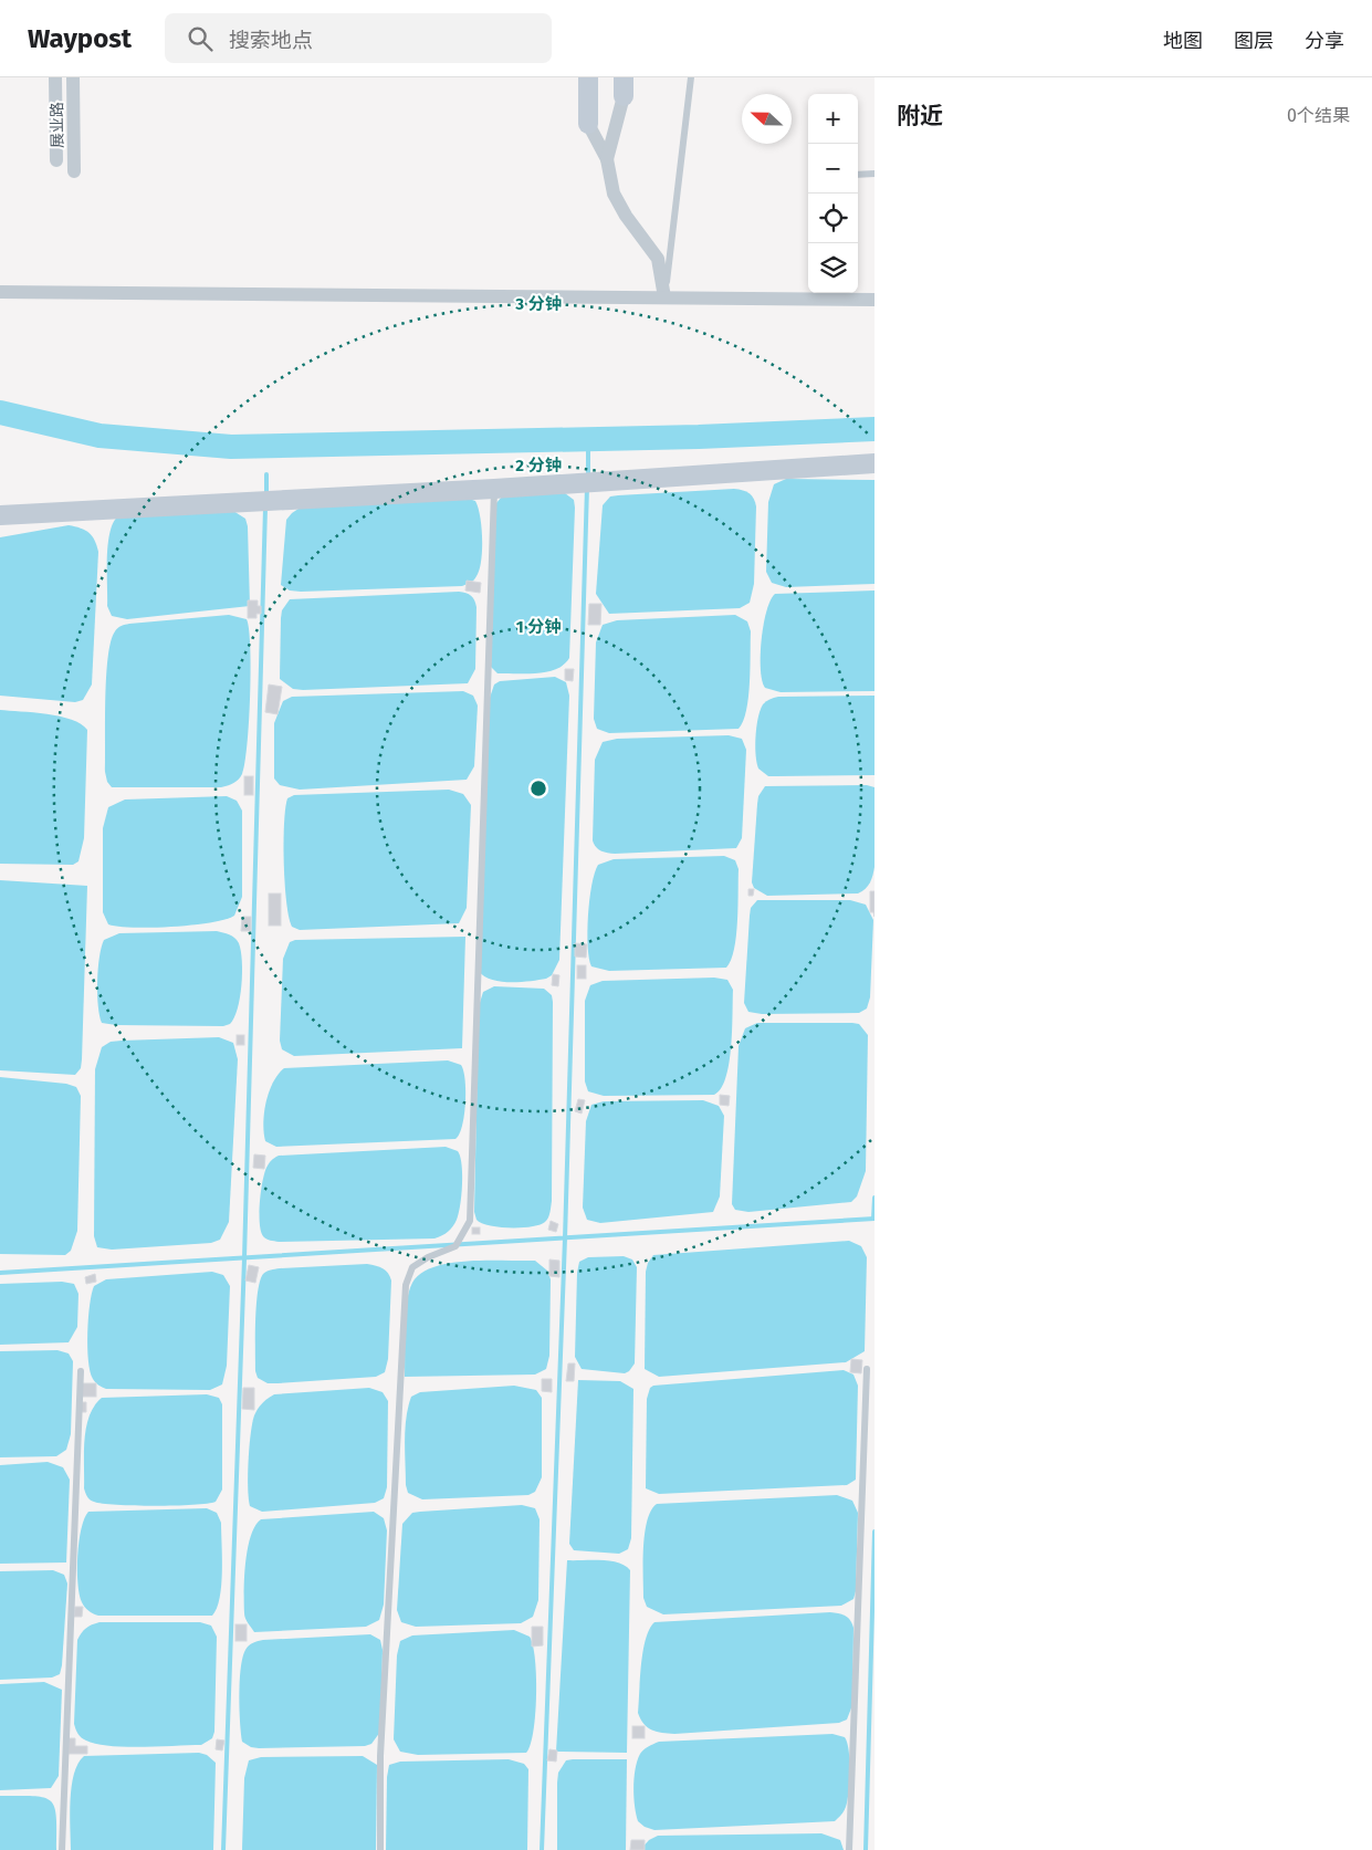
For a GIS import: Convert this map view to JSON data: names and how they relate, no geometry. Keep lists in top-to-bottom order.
{
  "streets": {
    "street": ["展业路"]
  },
  "north": "left",
  "page": {
    "header": "Waypost",
    "search": "搜索地点",
    "nav": ["地图", "图层", "分享"],
    "heading": ["附近", "0个结果"],
    "map_buttons": ["+", "−"]
  },
  "rings": ["3 分钟", "2 分钟", "1 分钟"]
}
